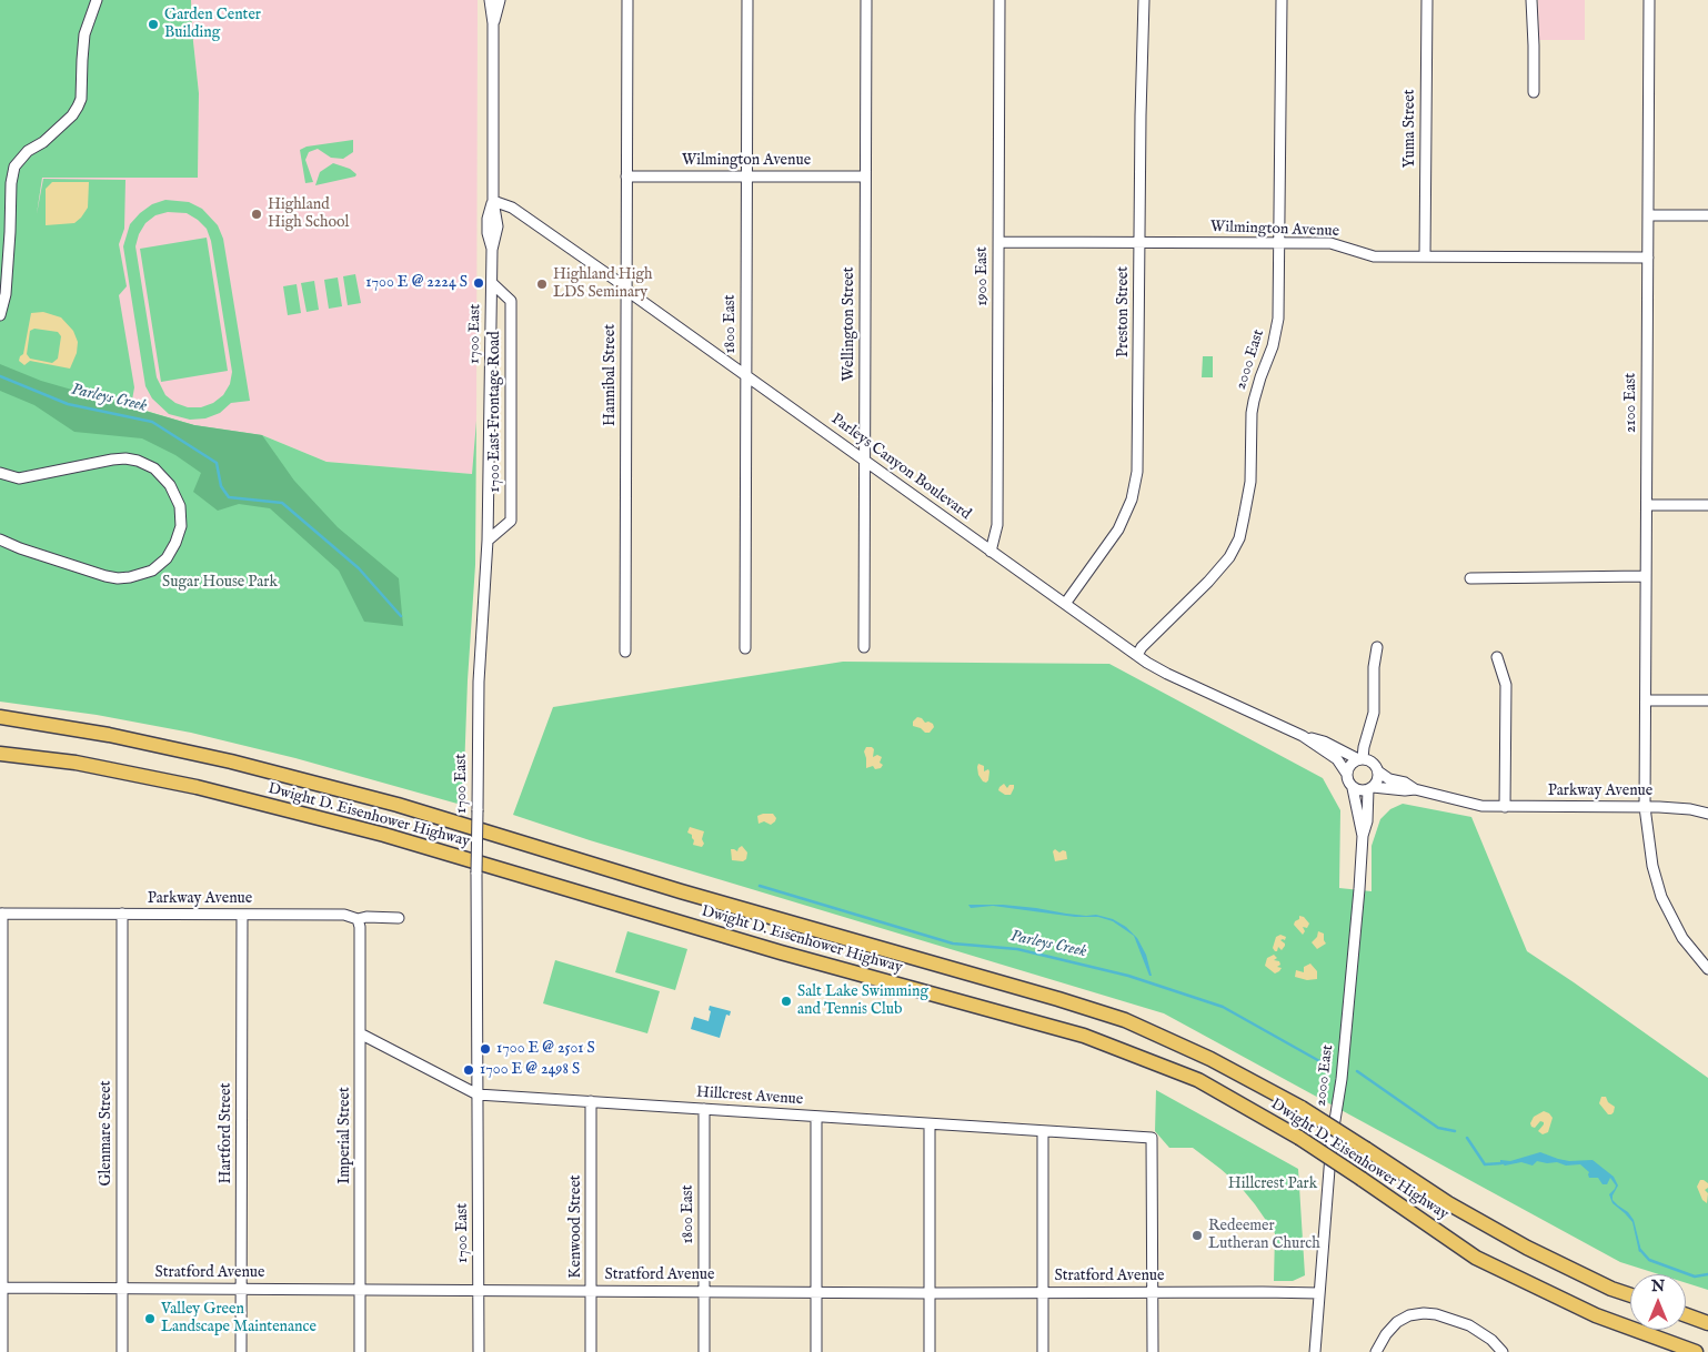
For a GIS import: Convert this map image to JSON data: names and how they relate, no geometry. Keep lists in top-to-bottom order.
{
  "streets": {
    "highway": ["Dwight D. Eisenhower Highway"],
    "street": [
      "Yuma Street",
      "Wilmington Avenue",
      "1900 East",
      "Preston Street",
      "1800 East",
      "Wellington Street",
      "1700 East",
      "2000 East",
      "Hannibal Street",
      "2100 East",
      "1700 East Frontage Road",
      "Parleys Canyon Boulevard",
      "Parkway Avenue",
      "Hillcrest Avenue",
      "Glenmare Street",
      "Hartford Street",
      "Imperial Street",
      "Kenwood Street",
      "Stratford Avenue"
    ]
  },
  "crossings": [
    ["Yuma Street", "Wilmington Avenue"],
    ["Wilmington Avenue", "1900 East"],
    ["Wilmington Avenue", "Preston Street"],
    ["Wilmington Avenue", "1800 East"],
    ["Wilmington Avenue", "Wellington Street"],
    ["Wilmington Avenue", "2000 East"],
    ["Wilmington Avenue", "Hannibal Street"],
    ["Wilmington Avenue", "2100 East"],
    ["1900 East", "Parleys Canyon Boulevard"],
    ["Preston Street", "Parleys Canyon Boulevard"],
    ["1800 East", "Parleys Canyon Boulevard"],
    ["1800 East", "Hillcrest Avenue"],
    ["1800 East", "Stratford Avenue"],
    ["Wellington Street", "Parleys Canyon Boulevard"],
    ["1700 East", "1700 East Frontage Road"],
    ["1700 East", "Parleys Canyon Boulevard"],
    ["1700 East", "Hillcrest Avenue"],
    ["1700 East", "Stratford Avenue"],
    ["2000 East", "Parleys Canyon Boulevard"],
    ["2000 East", "Stratford Avenue"],
    ["Hannibal Street", "Parleys Canyon Boulevard"],
    ["2100 East", "Parkway Avenue"],
    ["Parkway Avenue", "Glenmare Street"],
    ["Parkway Avenue", "Hartford Street"],
    ["Parkway Avenue", "Imperial Street"],
    ["Hillcrest Avenue", "Imperial Street"],
    ["Hillcrest Avenue", "Kenwood Street"],
    ["Hillcrest Avenue", "Stratford Avenue"],
    ["Glenmare Street", "Stratford Avenue"],
    ["Hartford Street", "Stratford Avenue"],
    ["Imperial Street", "Stratford Avenue"],
    ["Kenwood Street", "Stratford Avenue"]
  ],
  "water": ["Parleys Creek"],
  "parks": ["Sugar House Park", "Hillcrest Park"],
  "places": [
    "Garden Center Building",
    "Highland High School",
    "1700 E @ 2224 S",
    "Highland High LDS Seminary",
    "Salt Lake Swimming and Tennis Club",
    "1700 E @ 2501 S",
    "1700 E @ 2498 S",
    "Redeemer Lutheran Church",
    "Valley Green Landscape Maintenance"
  ],
  "north": "top"
}
